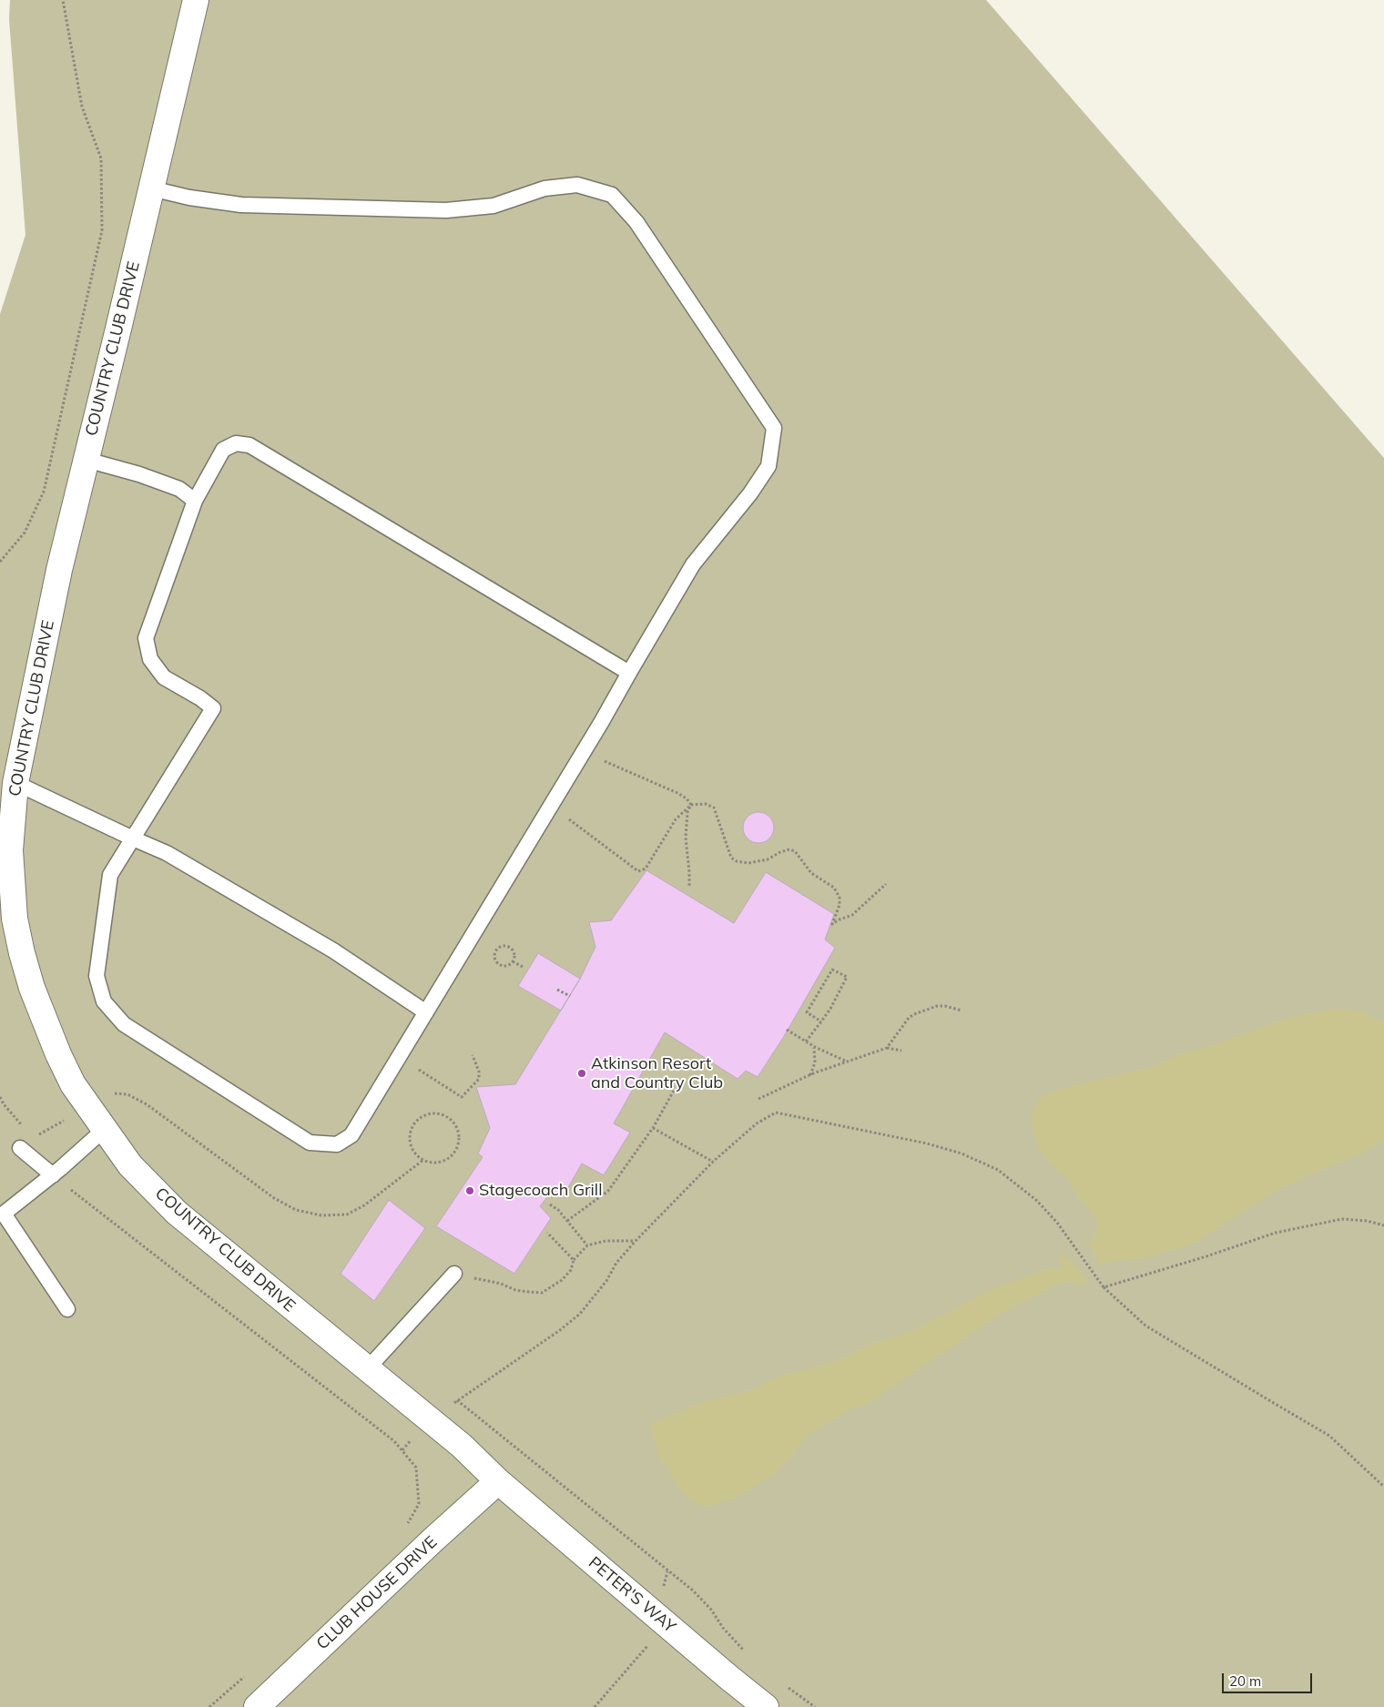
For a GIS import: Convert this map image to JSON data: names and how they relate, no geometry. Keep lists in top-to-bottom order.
{
  "streets": {
    "street": ["COUNTRY CLUB DRIVE", "CLUB HOUSE DRIVE", "PETER'S WAY"]
  },
  "crossings": [
    ["COUNTRY CLUB DRIVE", "CLUB HOUSE DRIVE"],
    ["COUNTRY CLUB DRIVE", "PETER'S WAY"],
    ["CLUB HOUSE DRIVE", "PETER'S WAY"]
  ],
  "places": ["Atkinson Resort and Country Club", "Stagecoach Grill"],
  "scale_bar": "20 m"
}
